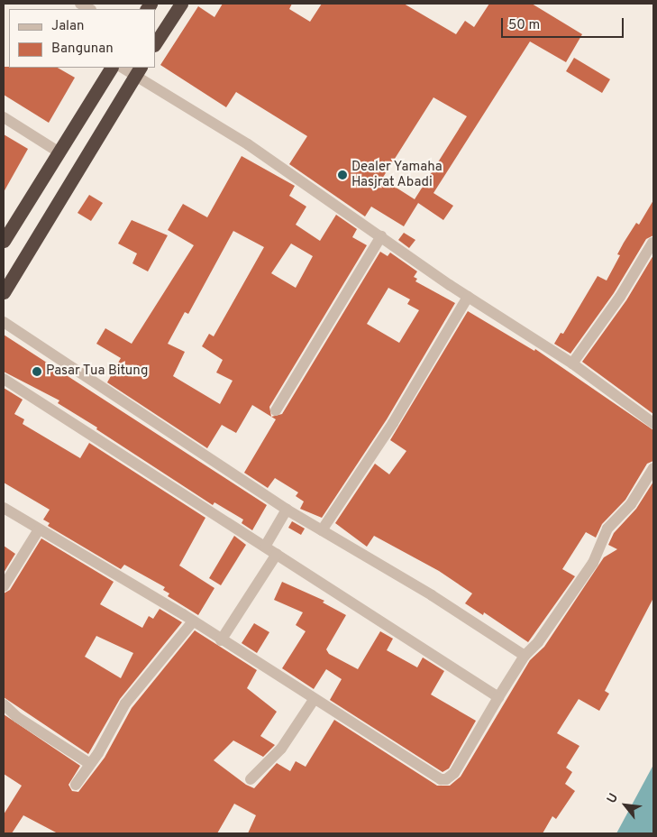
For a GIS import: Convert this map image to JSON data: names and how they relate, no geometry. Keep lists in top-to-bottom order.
{
  "places": ["Dealer Yamaha Hasjrat Abadi", "Pasar Tua Bitung"],
  "legend": ["Jalan", "Bangunan"],
  "scale_bar": "50 m",
  "north": "top left"
}
